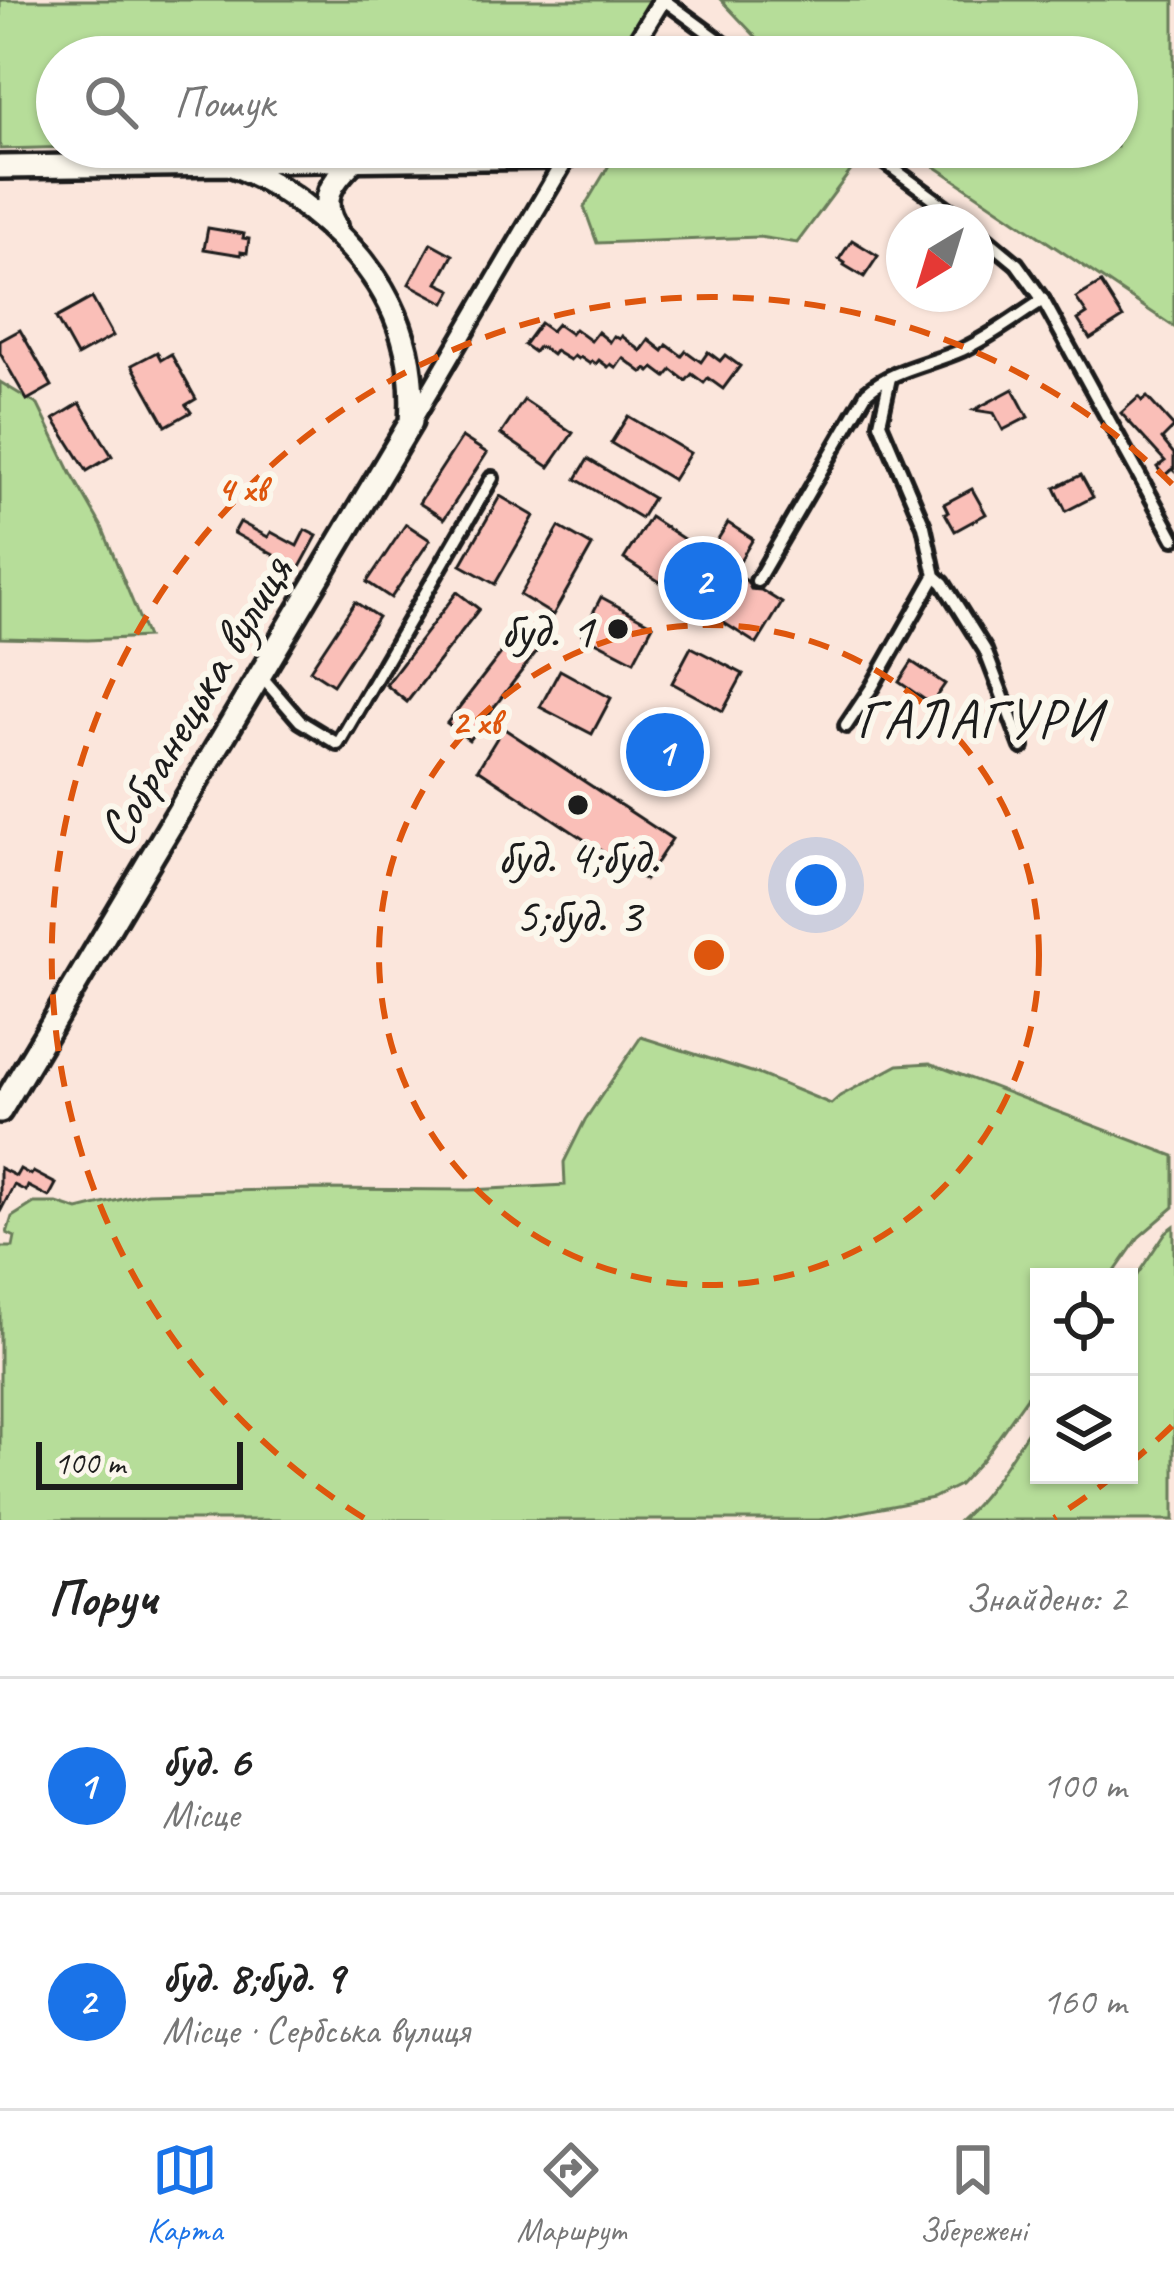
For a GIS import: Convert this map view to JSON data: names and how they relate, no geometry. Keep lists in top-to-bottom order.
{
  "streets": {
    "highway": ["Собранецька вулиця"]
  },
  "districts": ["ГАЛАГУРИ"],
  "places": ["буд. 1", "буд. 4;буд. 5;буд. 3"],
  "scale_bar": "100 m",
  "north": "bottom left",
  "page": {
    "search": "Пошук",
    "pins": ["2", "1"],
    "scale": "100 m",
    "heading": ["Поруч", "Знайдено: 2"],
    "list": [
      {
        "mark": "1",
        "name": "буд. 6",
        "note": "Місце",
        "value": "100 m"
      },
      {
        "mark": "2",
        "name": "буд. 8;буд. 9",
        "note": "Місце · Сербська вулиця",
        "value": "160 m"
      }
    ],
    "nav": ["Карта", "Маршрут", "Збережені"]
  },
  "rings": ["4 хв", "2 хв"]
}
